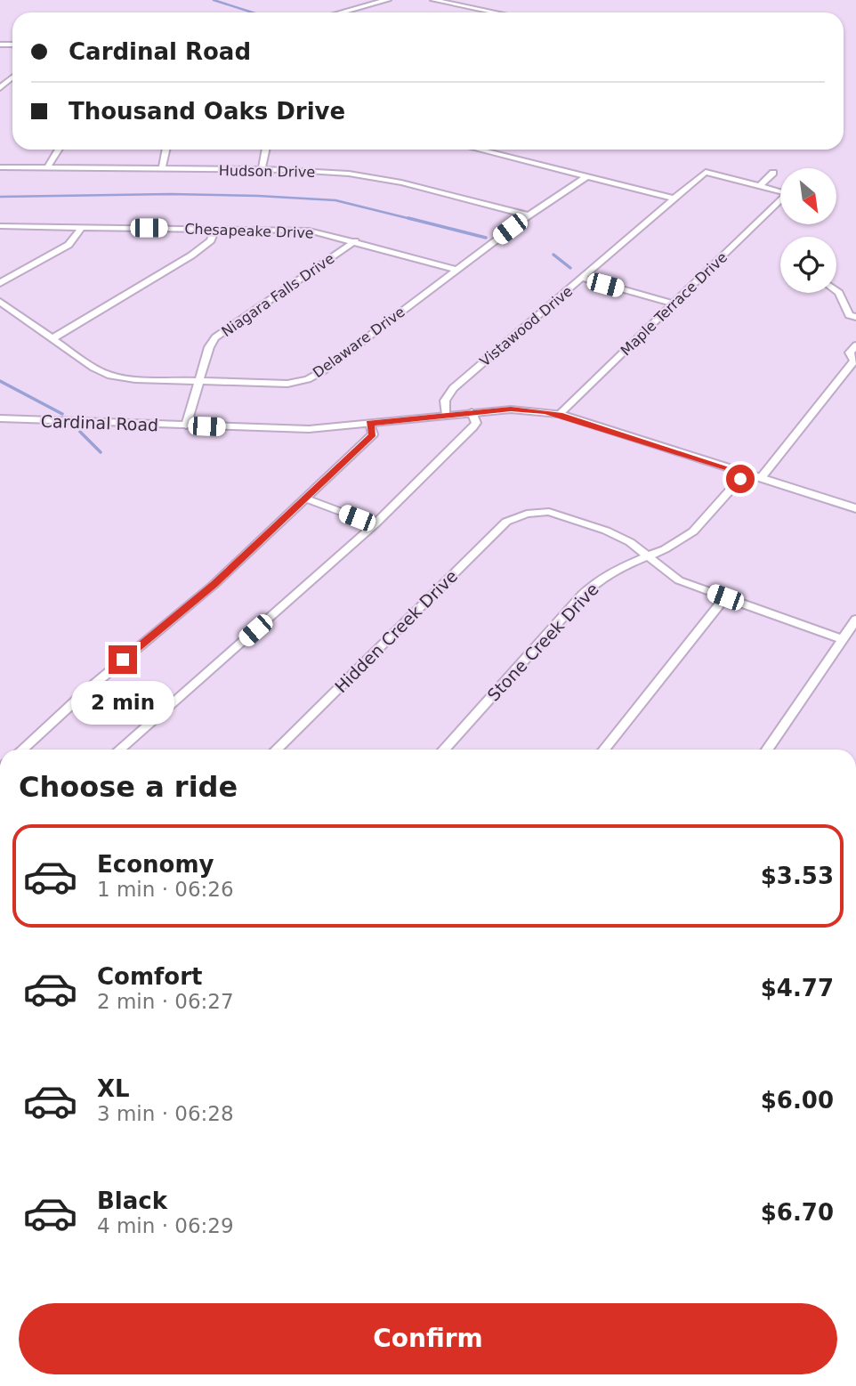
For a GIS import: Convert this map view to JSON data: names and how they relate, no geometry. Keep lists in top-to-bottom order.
{
  "streets": {
    "street": [
      "Hudson Drive",
      "Chesapeake Drive",
      "Niagara Falls Drive",
      "Maple Terrace Drive",
      "Vistawood Drive",
      "Delaware Drive",
      "Cardinal Road",
      "Hidden Creek Drive",
      "Stone Creek Drive"
    ]
  },
  "crossings": [
    ["Hudson Drive", "Delaware Drive"],
    ["Chesapeake Drive", "Niagara Falls Drive"],
    ["Chesapeake Drive", "Delaware Drive"],
    ["Niagara Falls Drive", "Delaware Drive"],
    ["Niagara Falls Drive", "Cardinal Road"],
    ["Maple Terrace Drive", "Cardinal Road"],
    ["Vistawood Drive", "Cardinal Road"],
    ["Cardinal Road", "Stone Creek Drive"],
    ["Hidden Creek Drive", "Stone Creek Drive"]
  ],
  "north": "bottom right",
  "page": {
    "banner": ["Cardinal Road", "Thousand Oaks Drive"],
    "bubble": "2 min",
    "heading": "Choose a ride",
    "list": [
      {
        "name": "Economy",
        "note": "1 min · 06:26",
        "value": "$3.53"
      },
      {
        "name": "Comfort",
        "note": "2 min · 06:27",
        "value": "$4.77"
      },
      {
        "name": "XL",
        "note": "3 min · 06:28",
        "value": "$6.00"
      },
      {
        "name": "Black",
        "note": "4 min · 06:29",
        "value": "$6.70"
      }
    ],
    "buttons": "Confirm"
  }
}
